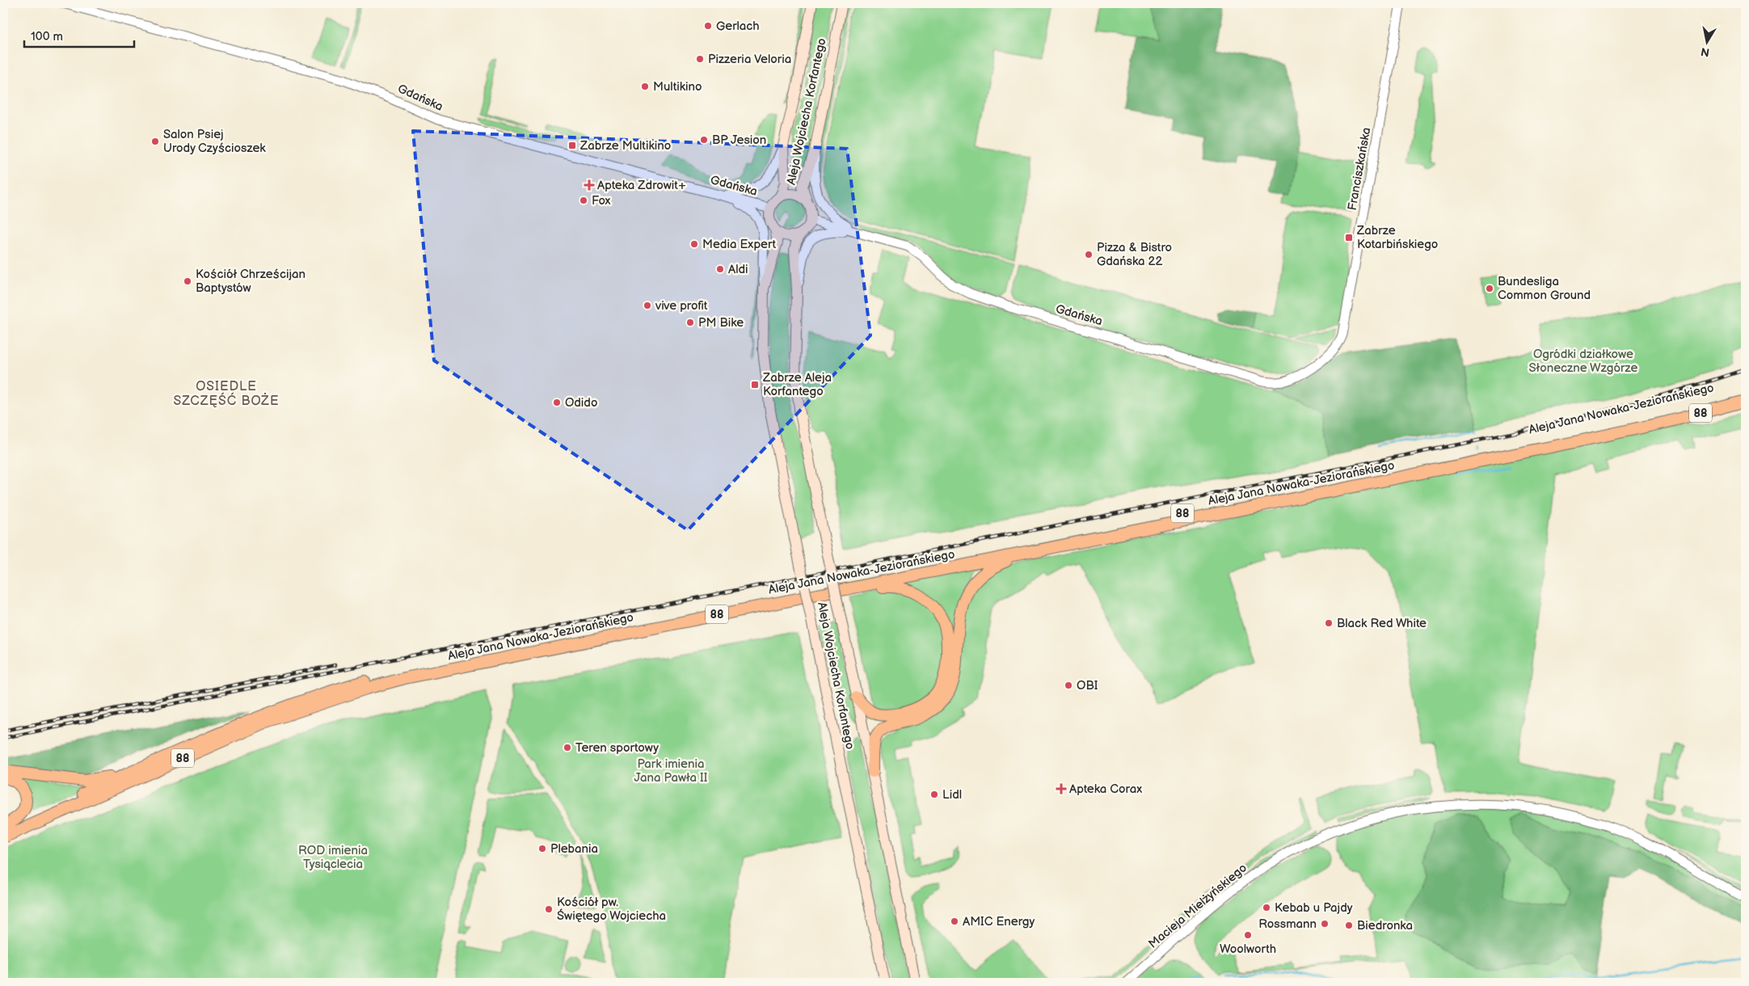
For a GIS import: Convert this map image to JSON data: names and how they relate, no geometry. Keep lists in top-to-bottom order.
{
  "streets": {
    "main road": ["Aleja Wojciecha Korfantego", "Aleja Jana Nowaka-Jeziorańskiego", "88"],
    "street": ["Gdańska", "Franciszkańska", "Macieja Mielżyńskiego"]
  },
  "crossings": [
    ["Gdańska", "Aleja Wojciecha Korfantego"],
    ["Gdańska", "Franciszkańska"]
  ],
  "districts": ["OSIEDLE SZCZĘŚĆ BOŻE"],
  "parks": ["Ogródki działkowe Słoneczne Wzgórze", "Park imienia Jana Pawła II", "ROD imienia Tysiąclecia"],
  "places": {
    "other": [
      "Gerlach",
      "Pizzeria Veloria",
      "Multikino",
      "BP Jesion",
      "Salon Psiej Urody Czyścioszek",
      "Fox",
      "Media Expert",
      "Pizza & Bistro Gdańska 22",
      "Aldi",
      "Kościół Chrześcijan Baptystów",
      "Bundesliga Common Ground",
      "vive profit",
      "PM Bike",
      "Odido",
      "Black Red White",
      "OBI",
      "Teren sportowy",
      "Lidl",
      "Plebania",
      "Kebab u Pajdy",
      "Kościół pw. Świętego Wojciecha",
      "AMIC Energy",
      "Rossmann",
      "Biedronka",
      "Woolworth"
    ],
    "transit": ["Zabrze Multikino", "Zabrze Kotarbińskiego", "Zabrze Aleja Korfantego"],
    "health": ["Apteka Zdrowit+", "Apteka Corax"]
  },
  "scale_bar": "100 m",
  "north": "bottom"
}
